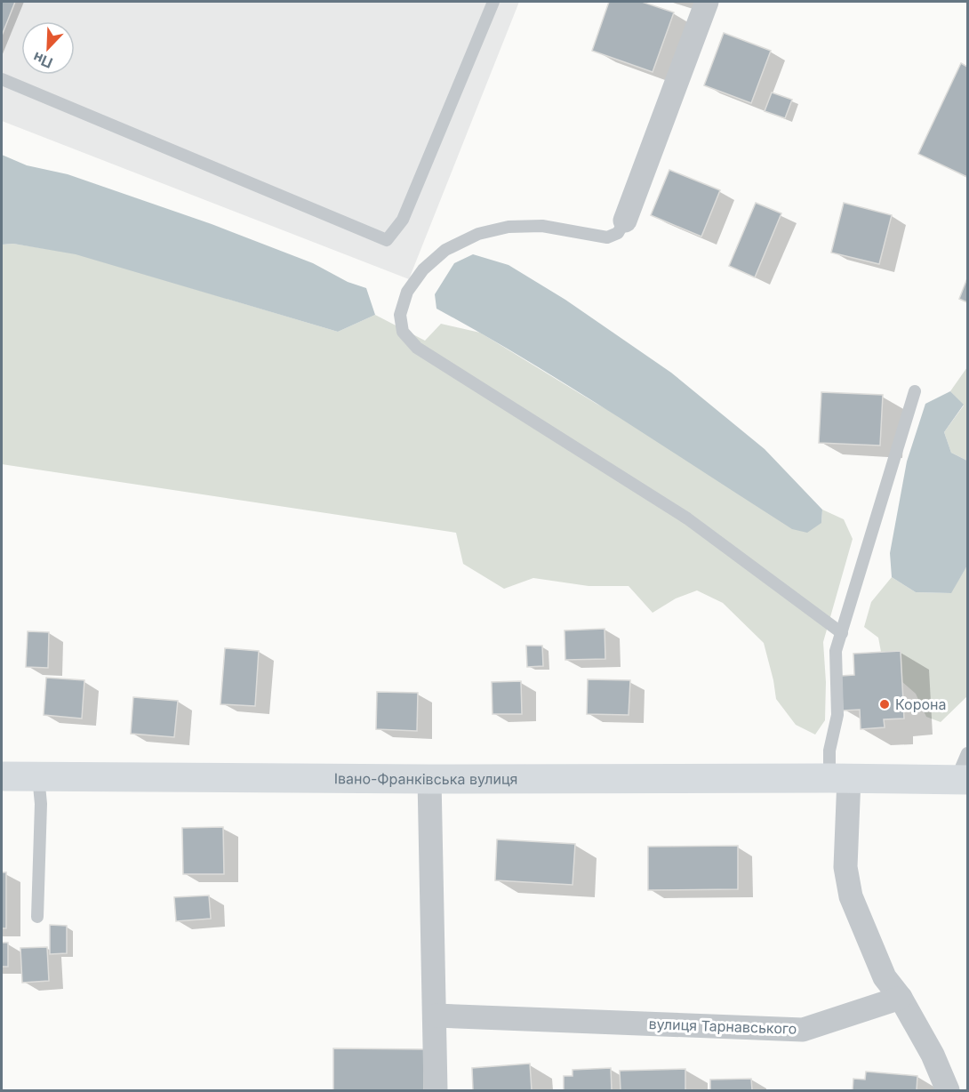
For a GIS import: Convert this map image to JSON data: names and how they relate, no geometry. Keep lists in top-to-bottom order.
{
  "streets": {
    "main road": ["Івано-Франківська вулиця"],
    "street": ["вулиця Тарнавського"]
  },
  "places": ["Корона"],
  "north": "bottom left"
}
